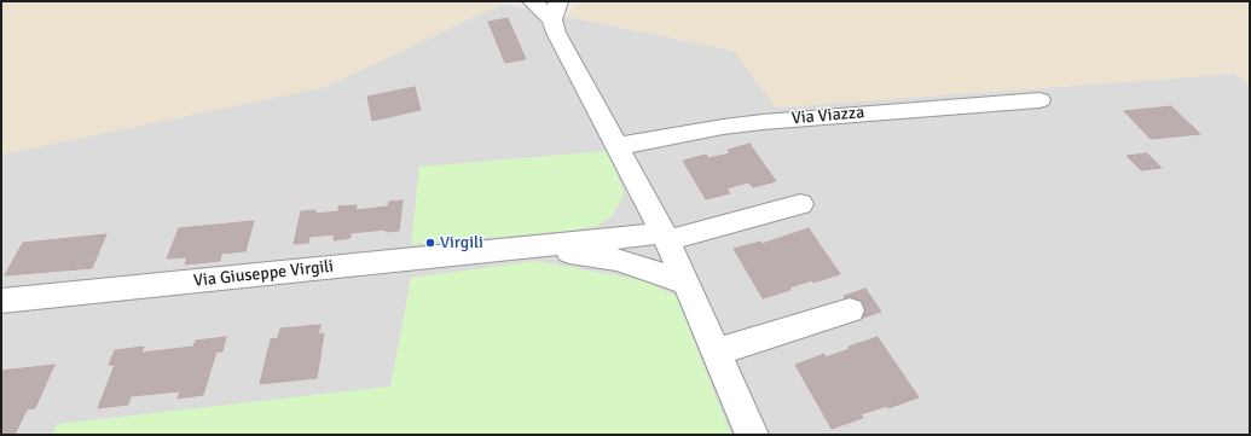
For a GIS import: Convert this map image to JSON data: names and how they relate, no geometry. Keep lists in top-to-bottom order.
{
  "streets": {
    "street": ["Via Viazza", "Via Giuseppe Virgili"]
  },
  "places": ["Virgili"]
}
